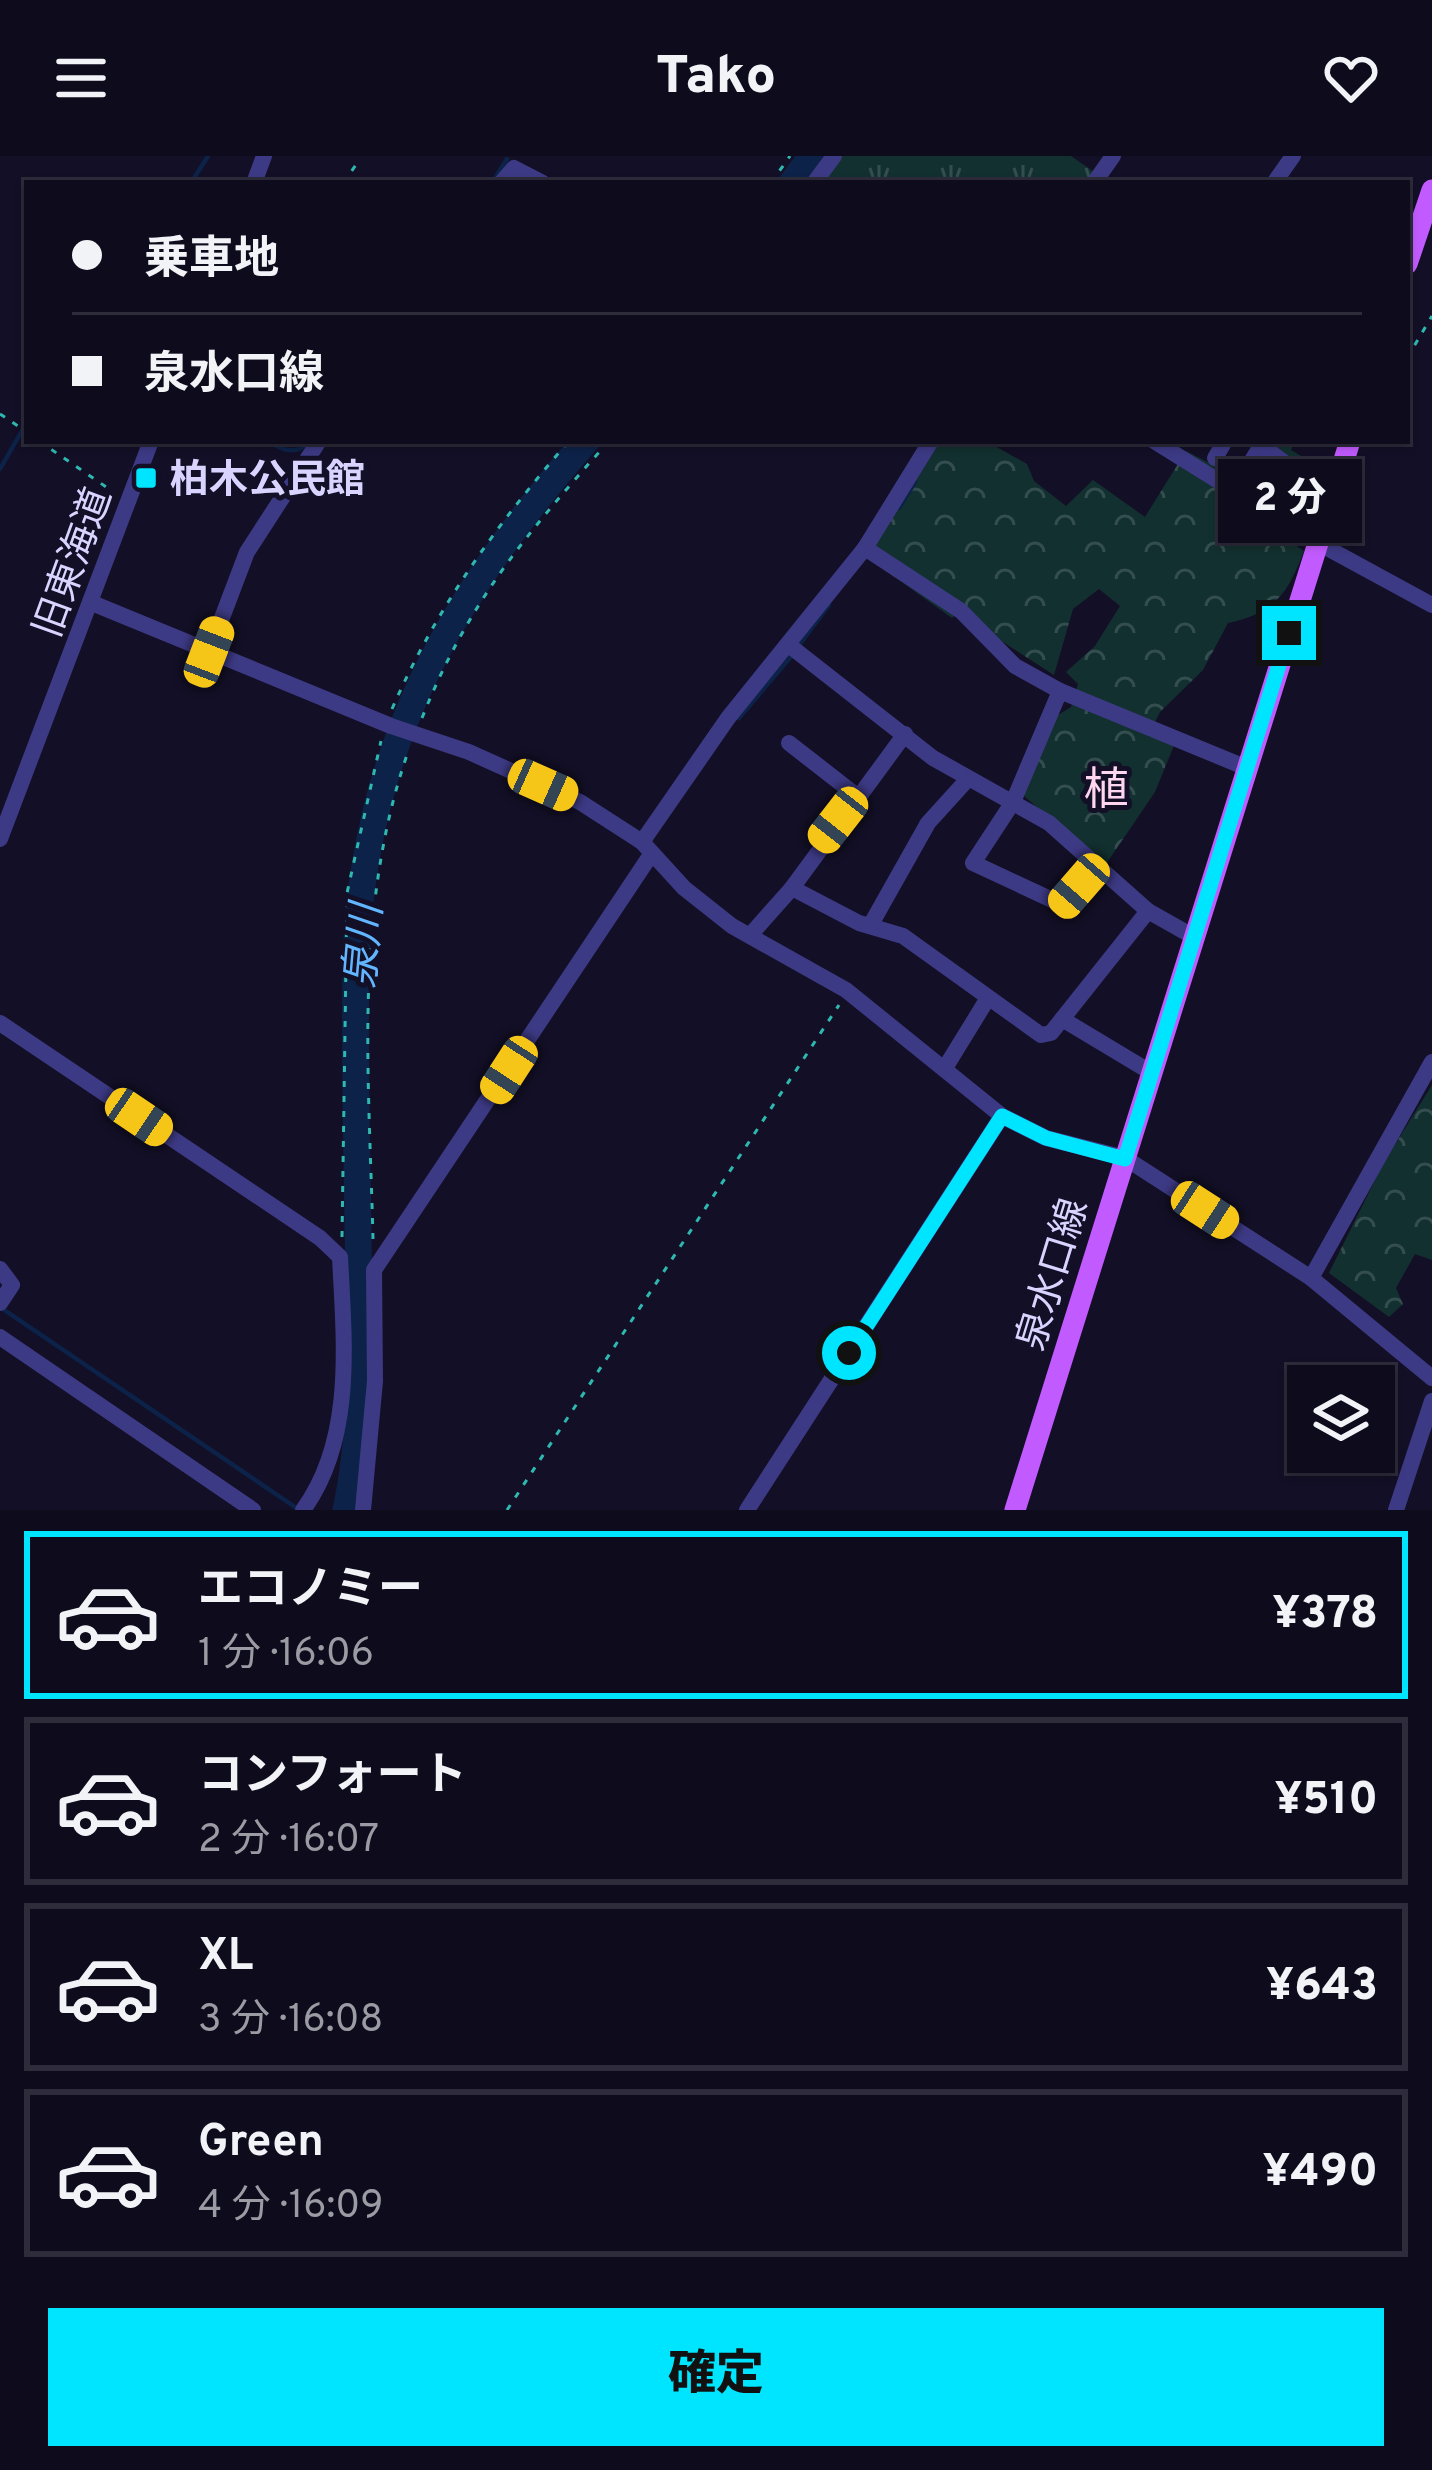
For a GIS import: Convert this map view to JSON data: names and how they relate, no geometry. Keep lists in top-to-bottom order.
{
  "streets": {
    "main road": ["泉水口線"],
    "street": ["旧東海道"]
  },
  "districts": ["植"],
  "water": ["泉川"],
  "places": {
    "transit": ["柏木公民館"]
  },
  "page": {
    "header": "Tako",
    "banner": ["乗車地", "泉水口線"],
    "bubble": "2 分",
    "list": [
      {
        "name": "エコノミー",
        "note": "1 分 · 16:06",
        "value": "¥378"
      },
      {
        "name": "コンフォート",
        "note": "2 分 · 16:07",
        "value": "¥510"
      },
      {
        "name": "XL",
        "note": "3 分 · 16:08",
        "value": "¥643"
      },
      {
        "name": "Green",
        "note": "4 分 · 16:09",
        "value": "¥490"
      }
    ],
    "buttons": "確定"
  }
}
